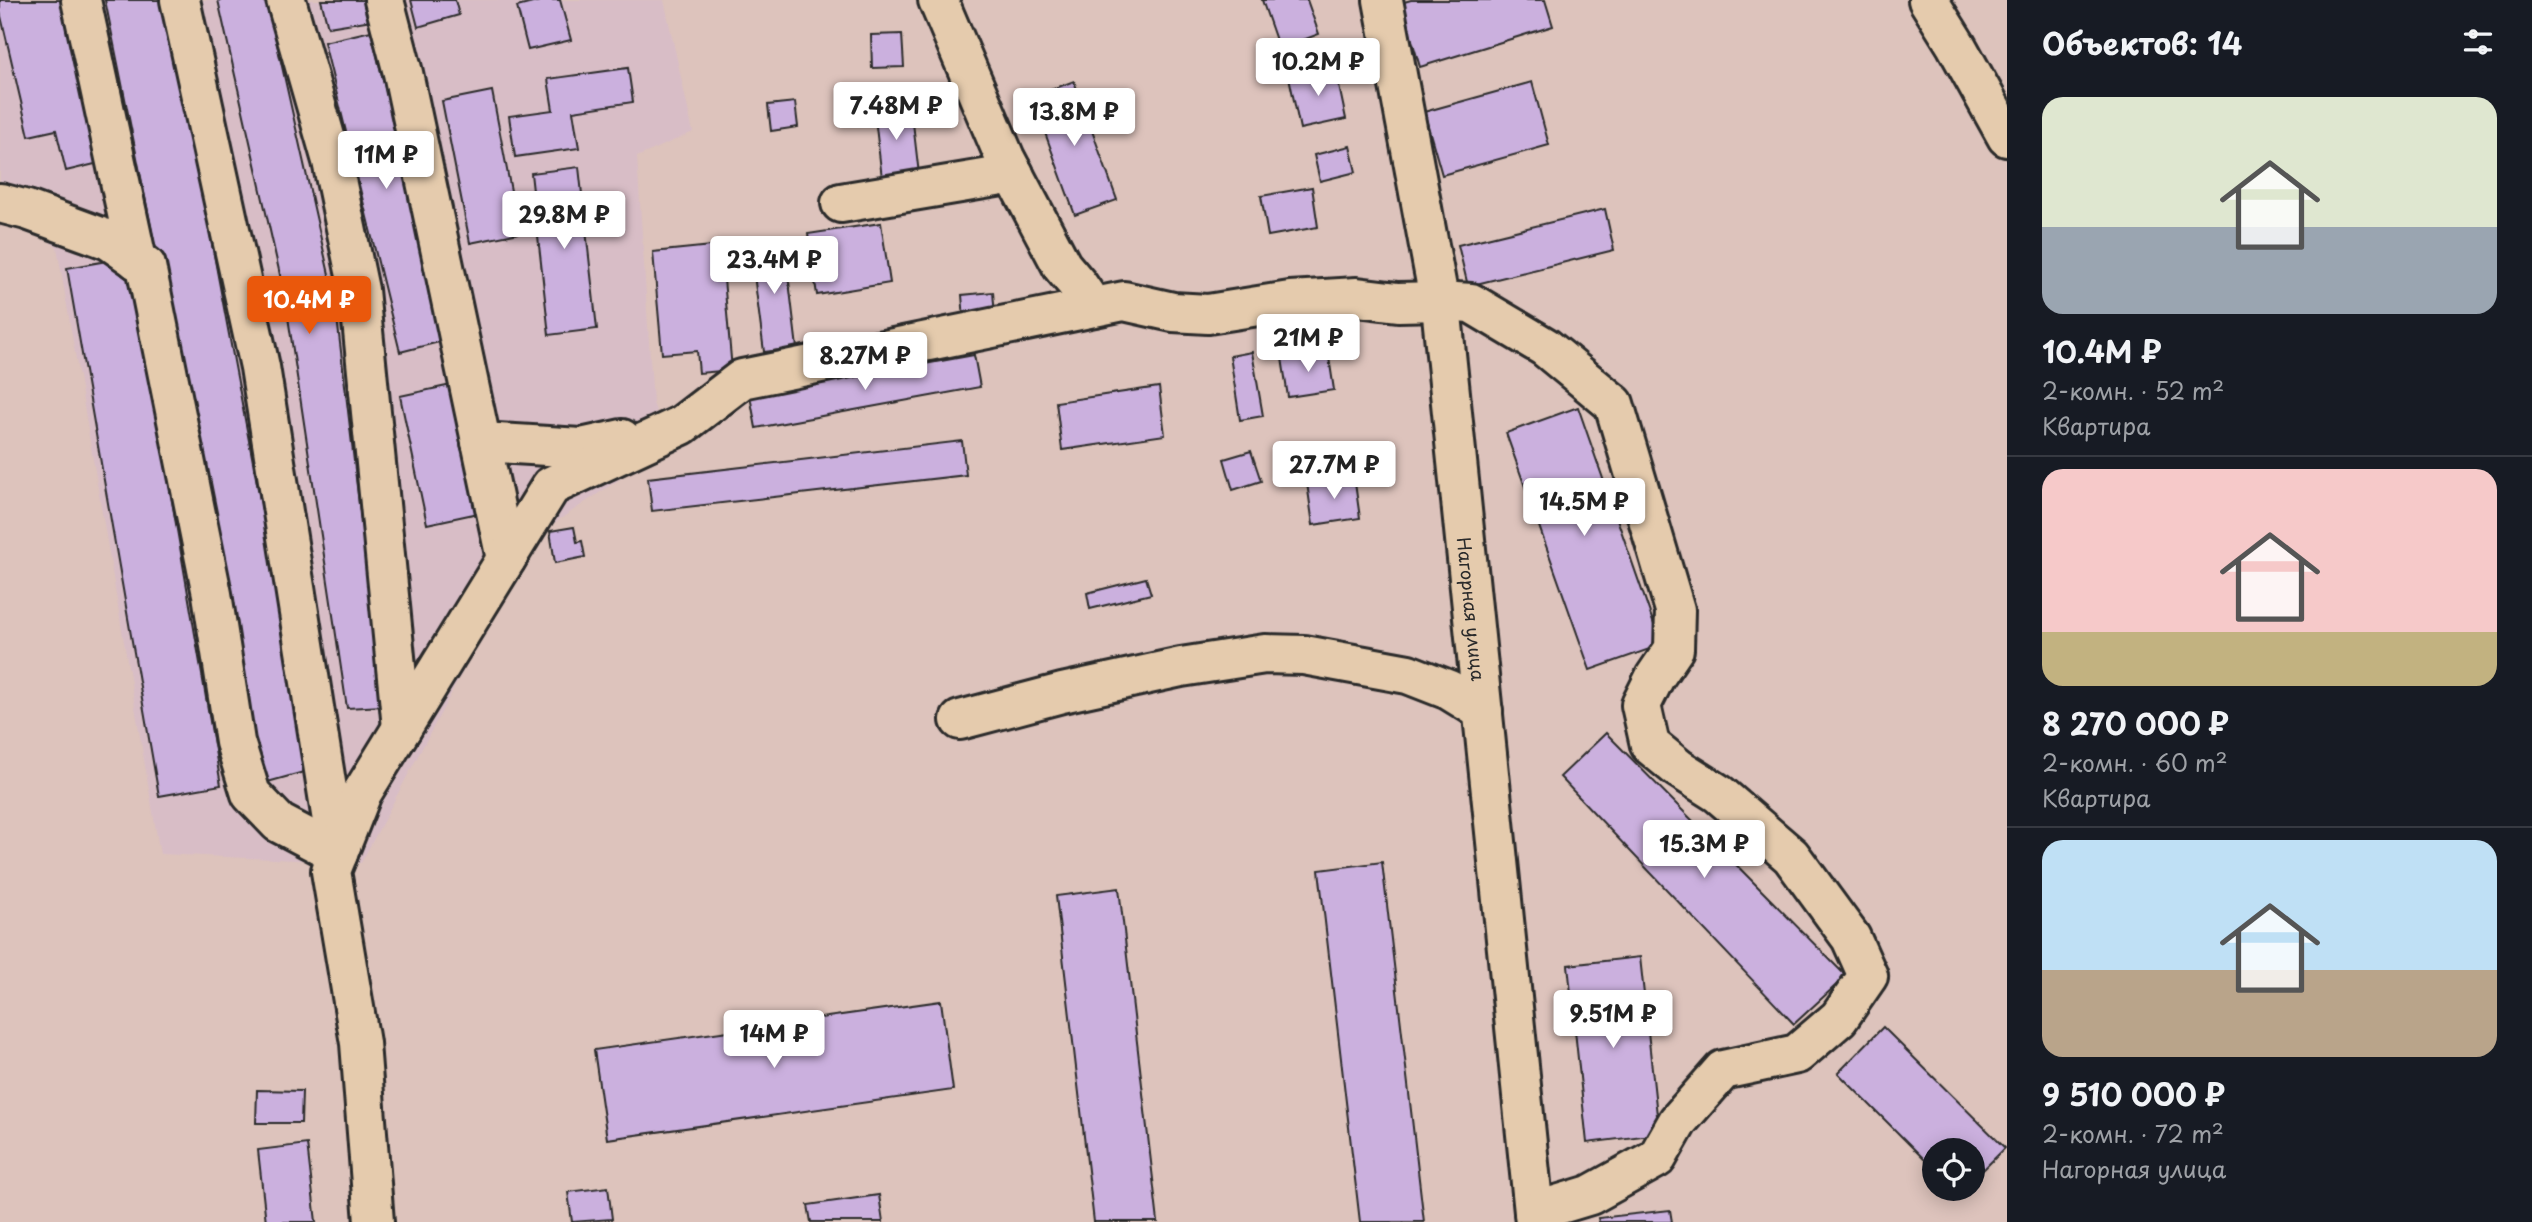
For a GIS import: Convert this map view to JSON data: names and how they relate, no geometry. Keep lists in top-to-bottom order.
{
  "streets": {
    "street": ["Нагорная улица"]
  },
  "page": {
    "heading": "Объектов: 14",
    "price": [
      "10.2M ₽",
      "7.48M ₽",
      "13.8M ₽",
      "11M ₽",
      "29.8M ₽",
      "23.4M ₽",
      "10.4M ₽",
      "21M ₽",
      "8.27M ₽",
      "27.7M ₽",
      "14.5M ₽",
      "15.3M ₽",
      "9.51M ₽",
      "14M ₽"
    ],
    "list": [
      {
        "name": "10.4M ₽",
        "note": "2-комн. · 52 m² · Квартира"
      },
      {
        "name": "8 270 000 ₽",
        "note": "2-комн. · 60 m² · Квартира"
      },
      {
        "name": "9 510 000 ₽",
        "note": "2-комн. · 72 m² · Нагорная улица"
      }
    ]
  }
}
